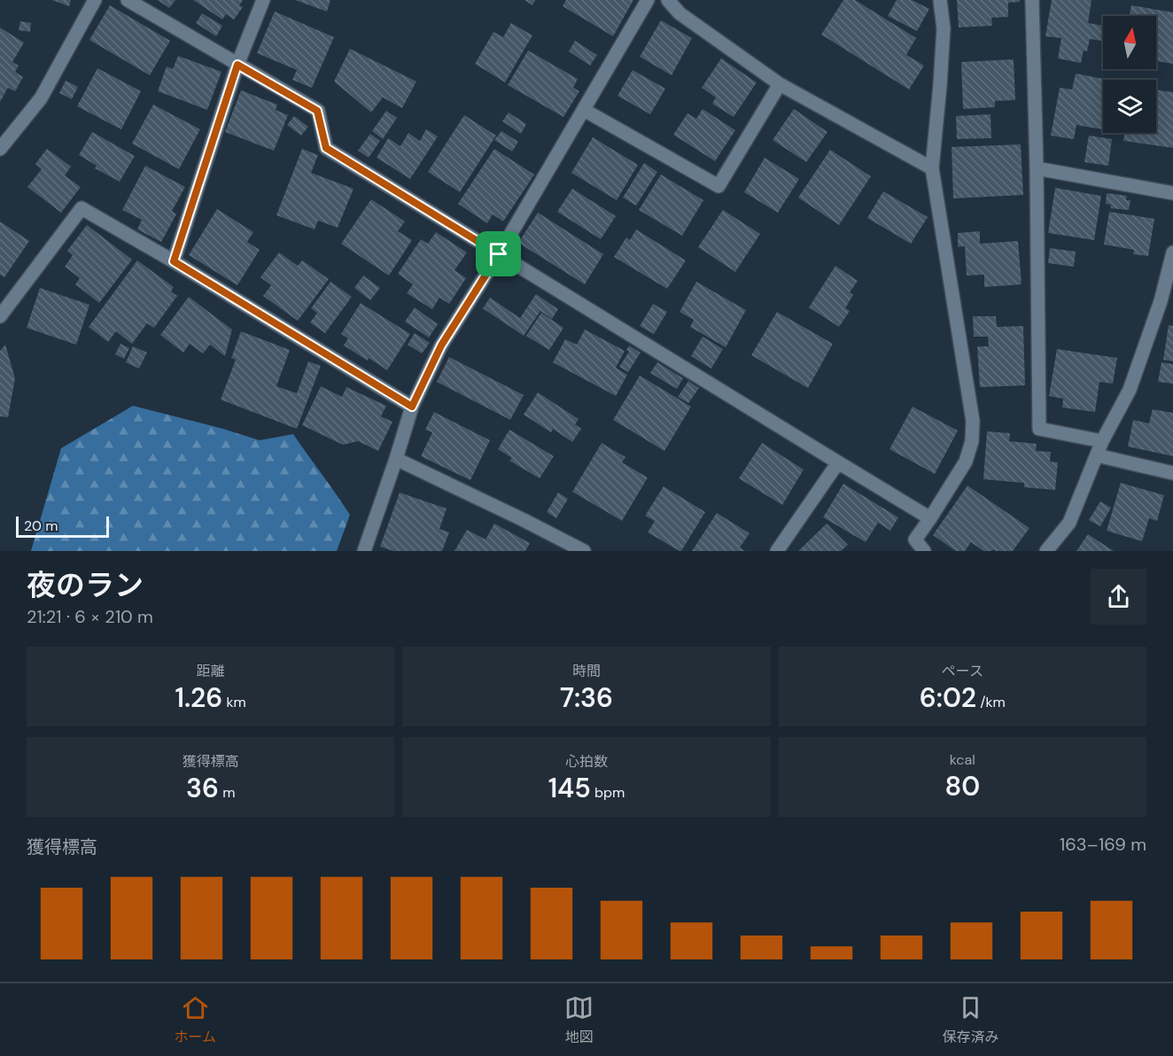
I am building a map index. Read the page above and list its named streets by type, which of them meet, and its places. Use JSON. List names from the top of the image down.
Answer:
{
  "scale_bar": "20 m",
  "north": "top",
  "page": {
    "scale": "20 m",
    "heading": ["夜のラン", "21:21 · 6 × 210 m"],
    "stats": [
      ["距離", "1.26 km"],
      ["時間", "7:36"],
      ["ペース", "6:02 /km"],
      ["獲得標高", "36 m"],
      ["心拍数", "145 bpm"],
      ["kcal", "80"]
    ],
    "chart": ["獲得標高", "163–169 m"],
    "tabs": ["ホーム", "地図", "保存済み"]
  }
}
